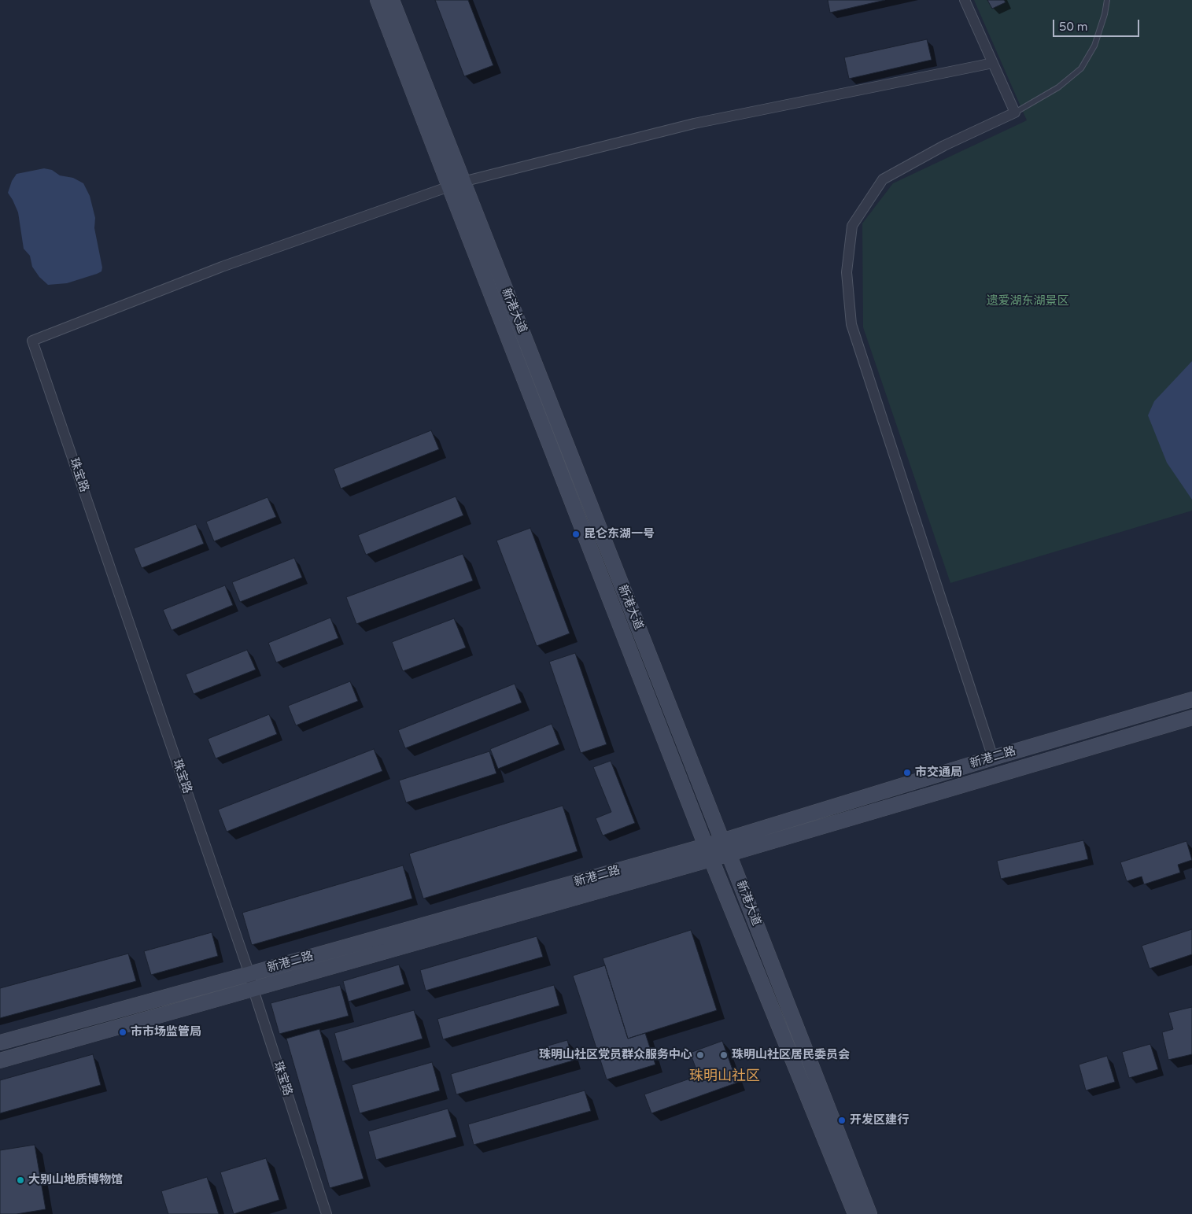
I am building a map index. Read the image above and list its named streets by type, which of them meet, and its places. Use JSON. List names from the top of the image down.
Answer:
{
  "streets": {
    "main road": ["新港大道", "新港二路"],
    "street": ["珠宝路"]
  },
  "crossings": [
    ["新港大道", "珠宝路"],
    ["新港大道", "新港二路"],
    ["珠宝路", "新港二路"]
  ],
  "districts": ["珠明山社区"],
  "parks": ["遗爱湖东湖景区"],
  "places": [
    "昆仑东湖一号",
    "市交通局",
    "市市场监管局",
    "珠明山社区党员群众服务中心",
    "珠明山社区居民委员会",
    "开发区建行",
    "大别山地质博物馆"
  ],
  "scale_bar": "50 m"
}
